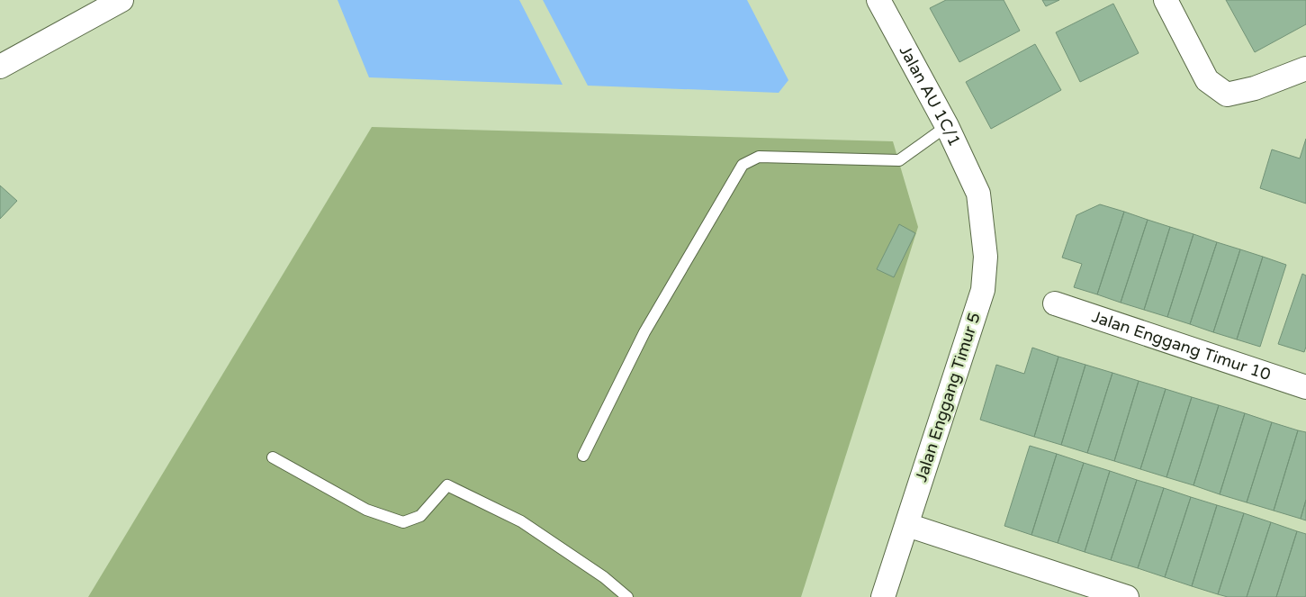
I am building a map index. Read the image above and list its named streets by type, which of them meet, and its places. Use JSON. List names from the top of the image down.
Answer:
{
  "streets": {
    "street": ["Jalan AU 1C/1", "Jalan Enggang Timur 10", "Jalan Enggang Timur 5"]
  },
  "crossings": [
    ["Jalan AU 1C/1", "Jalan Enggang Timur 5"]
  ]
}
